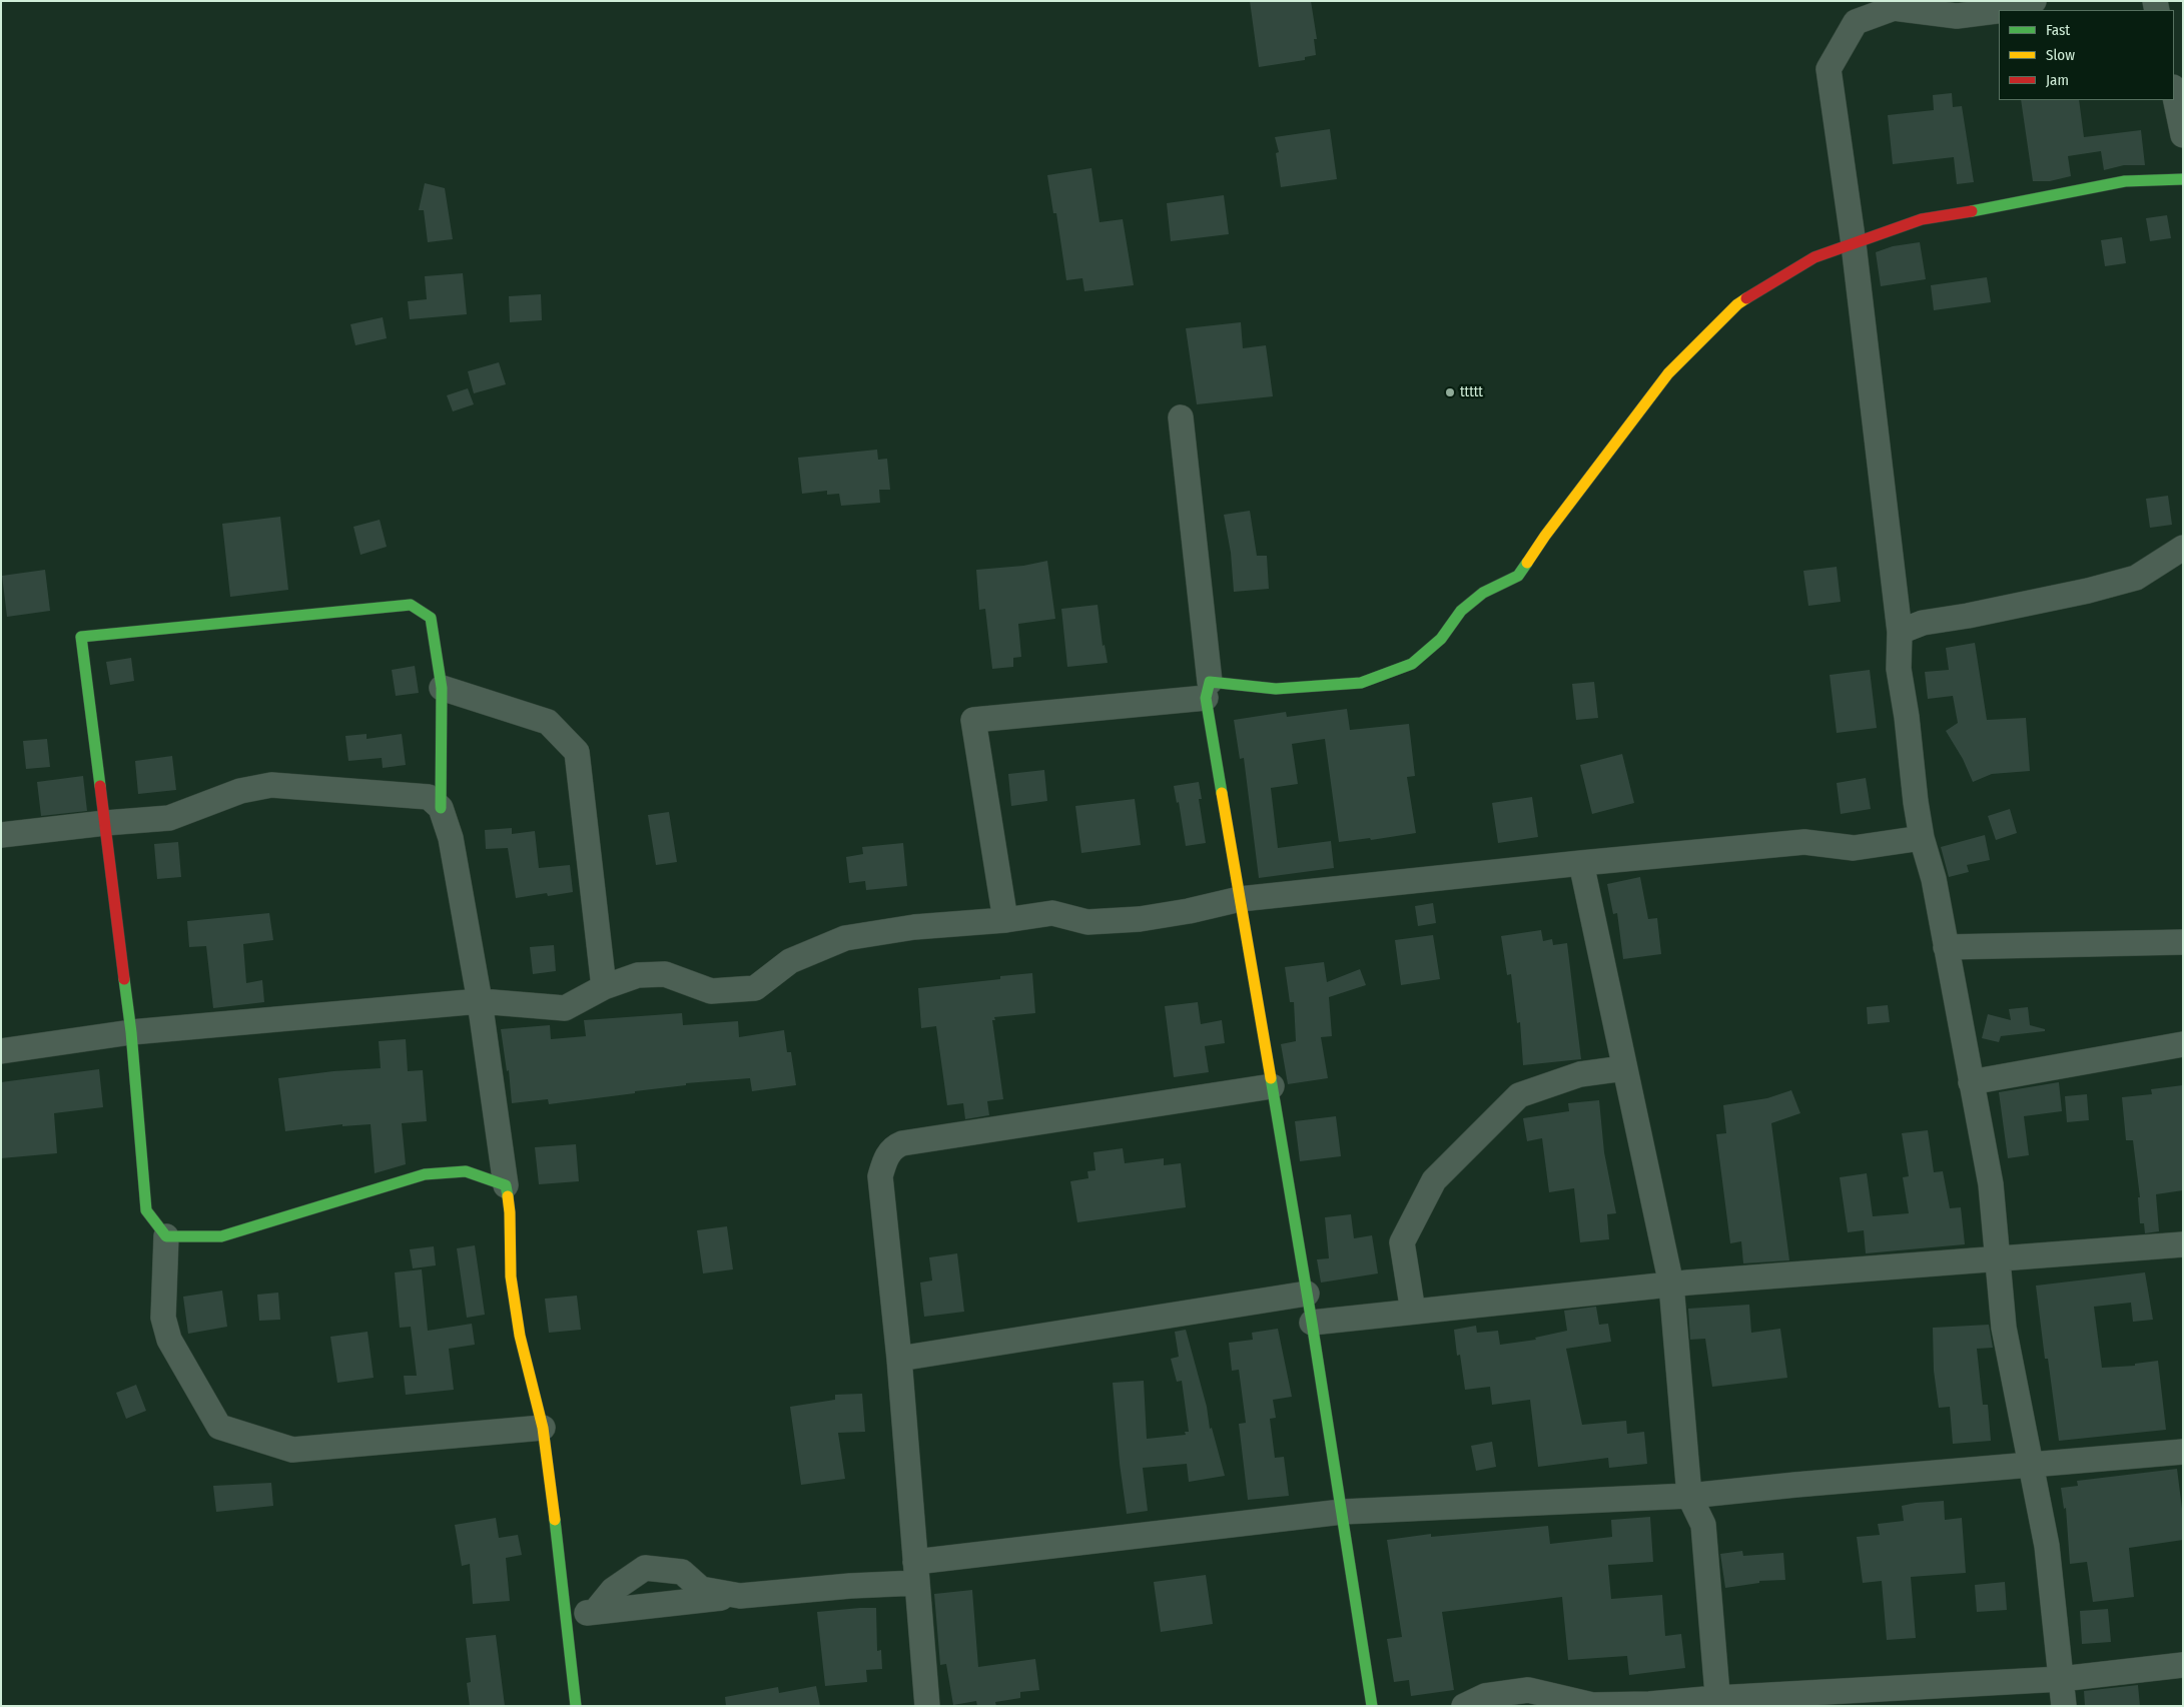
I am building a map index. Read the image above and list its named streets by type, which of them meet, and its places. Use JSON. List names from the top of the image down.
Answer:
{
  "places": ["ttttt"],
  "legend": ["Fast", "Slow", "Jam"]
}
